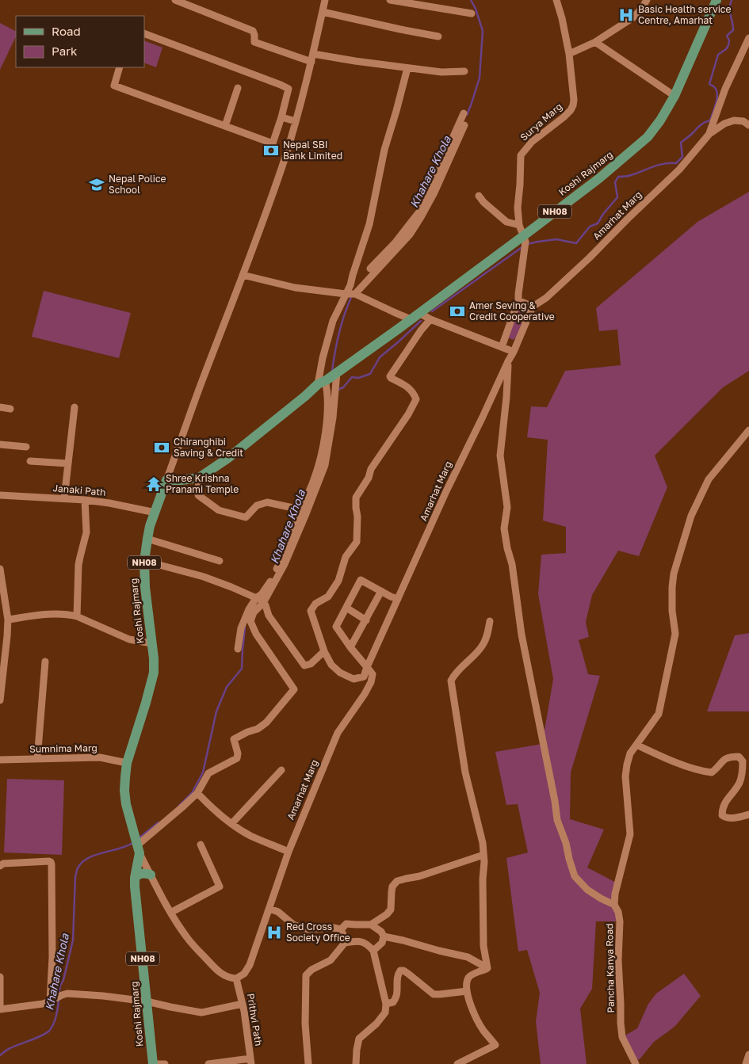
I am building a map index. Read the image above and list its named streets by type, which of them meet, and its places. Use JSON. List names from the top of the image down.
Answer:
{
  "streets": {
    "main road": ["Koshi Rajmarg", "NH08"],
    "street": [
      "Surya Marg",
      "Amarhat Marg",
      "Janaki Path",
      "Sumnima Marg",
      "Pancha Kanya Road",
      "Prithvi Path"
    ]
  },
  "crossings": [
    ["Surya Marg", "Koshi Rajmarg"],
    ["Koshi Rajmarg", "Janaki Path"],
    ["Koshi Rajmarg", "Sumnima Marg"],
    ["Amarhat Marg", "Prithvi Path"]
  ],
  "water": ["Khahare Khola"],
  "places": {
    "hospital": ["Basic Health service Centre, Amarhat", "Red Cross Society Office"],
    "bank": ["Nepal SBI Bank Limited", "Amer Seving & Credit Cooperative", "Chiranghibi Saving & Credit"],
    "school or university": ["Nepal Police School"],
    "temple": ["Shree Krishna Pranami Temple"]
  },
  "legend": ["Road", "Park"]
}
